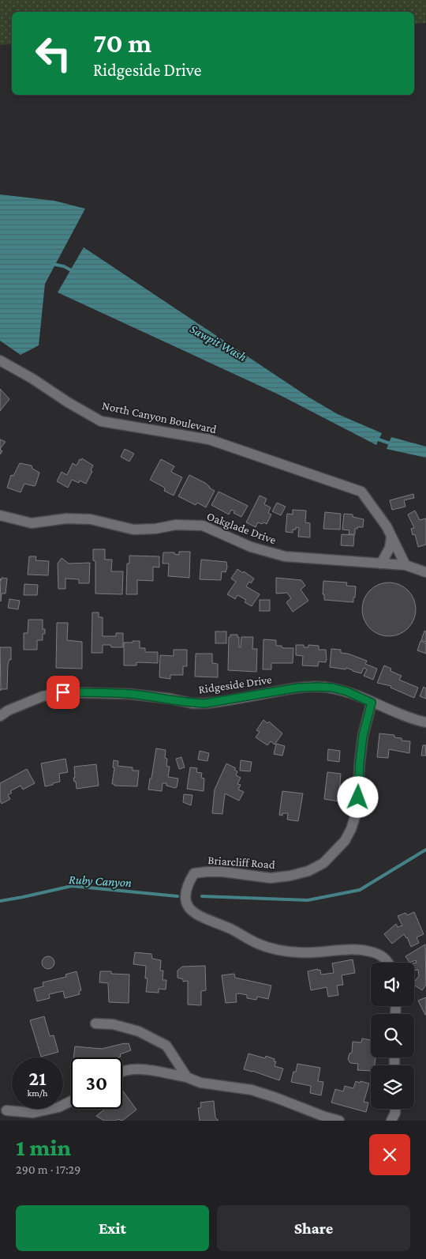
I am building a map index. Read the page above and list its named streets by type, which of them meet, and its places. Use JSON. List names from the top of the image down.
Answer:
{
  "streets": {
    "street": [
      "North Canyon Boulevard",
      "Oakglade Drive",
      "Ridgeside Drive",
      "Briarcliff Road"
    ]
  },
  "crossings": [
    ["North Canyon Boulevard", "Oakglade Drive"],
    ["Ridgeside Drive", "Briarcliff Road"]
  ],
  "water": ["Sawpit Wash", "Ruby Canyon"],
  "page": {
    "turn": ["70 m", "Ridgeside Drive"],
    "speed": "21 km/h",
    "limit": "30",
    "heading": ["1 min", "290 m · 17:29"],
    "buttons": ["Exit", "Share"]
  }
}
